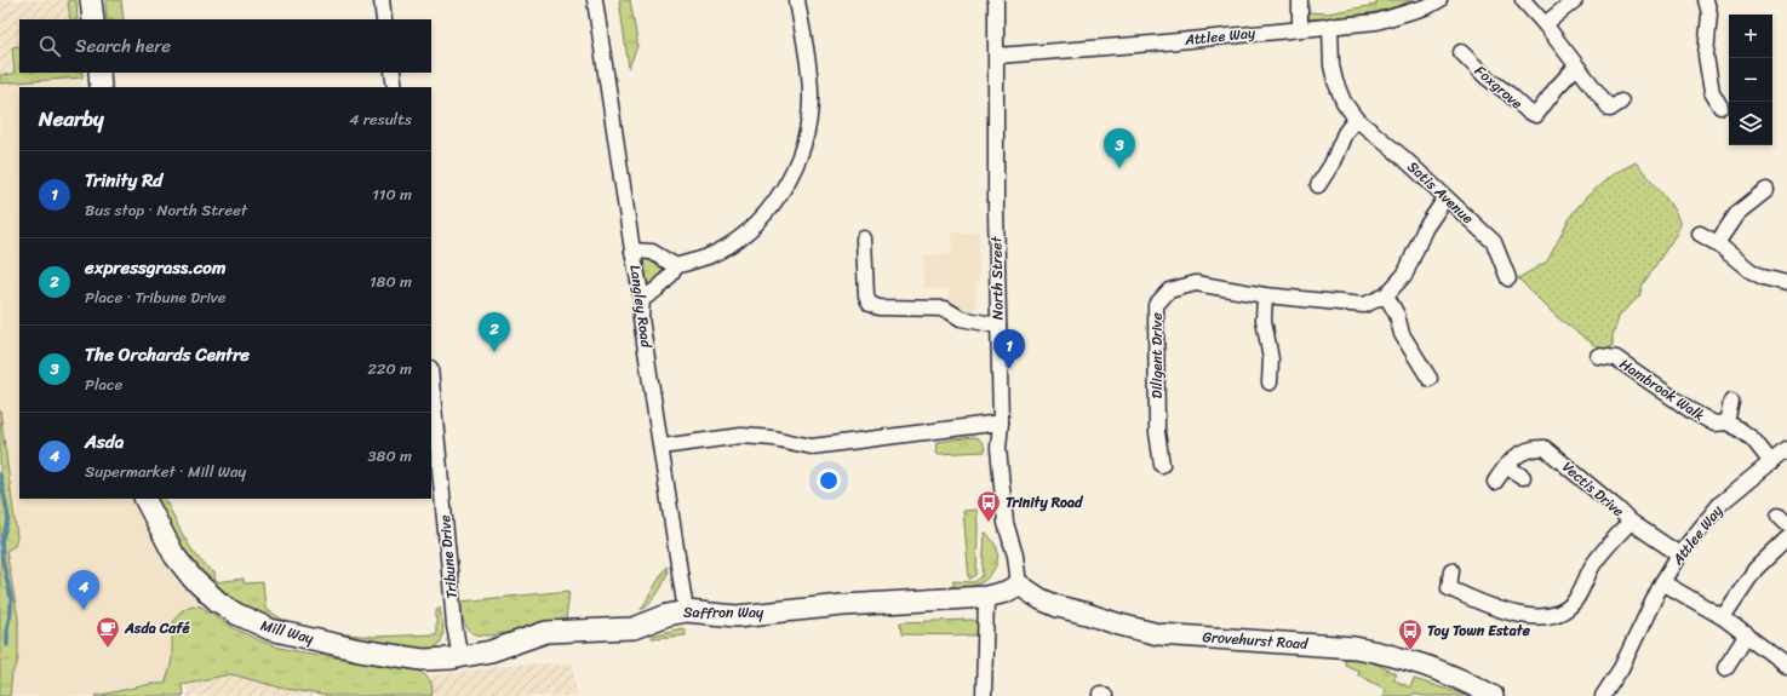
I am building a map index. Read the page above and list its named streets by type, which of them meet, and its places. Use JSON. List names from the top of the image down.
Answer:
{
  "streets": {
    "street": [
      "Attlee Way",
      "Foxgrove",
      "Satis Avenue",
      "North Street",
      "Langley Road",
      "Diligent Drive",
      "Hambrook Walk",
      "Vectis Drive",
      "Tribune Drive",
      "Saffron Way",
      "Mill Way",
      "Grovehurst Road"
    ]
  },
  "crossings": [
    ["Attlee Way", "Satis Avenue"],
    ["Attlee Way", "North Street"],
    ["Attlee Way", "Hambrook Walk"],
    ["Attlee Way", "Vectis Drive"],
    ["Satis Avenue", "Diligent Drive"],
    ["North Street", "Saffron Way"],
    ["North Street", "Grovehurst Road"],
    ["Langley Road", "Saffron Way"],
    ["Tribune Drive", "Saffron Way"],
    ["Tribune Drive", "Mill Way"],
    ["Saffron Way", "Mill Way"],
    ["Saffron Way", "Grovehurst Road"]
  ],
  "places": {
    "bus stop": ["Trinity Road", "Toy Town Estate"],
    "cafe": ["Asda Café"]
  },
  "page": {
    "map_buttons": ["+", "−"],
    "search": "Search here",
    "heading": ["Nearby", "4 results"],
    "pins": [
      "3",
      "2",
      "1",
      "4"
    ],
    "list": [
      {
        "mark": "1",
        "name": "Trinity Rd",
        "note": "Bus stop · North Street",
        "value": "110 m"
      },
      {
        "mark": "2",
        "name": "expressgrass.com",
        "note": "Place · Tribune Drive",
        "value": "180 m"
      },
      {
        "mark": "3",
        "name": "The Orchards Centre",
        "note": "Place",
        "value": "220 m"
      },
      {
        "mark": "4",
        "name": "Asda",
        "note": "Supermarket · Mill Way",
        "value": "380 m"
      }
    ]
  }
}
